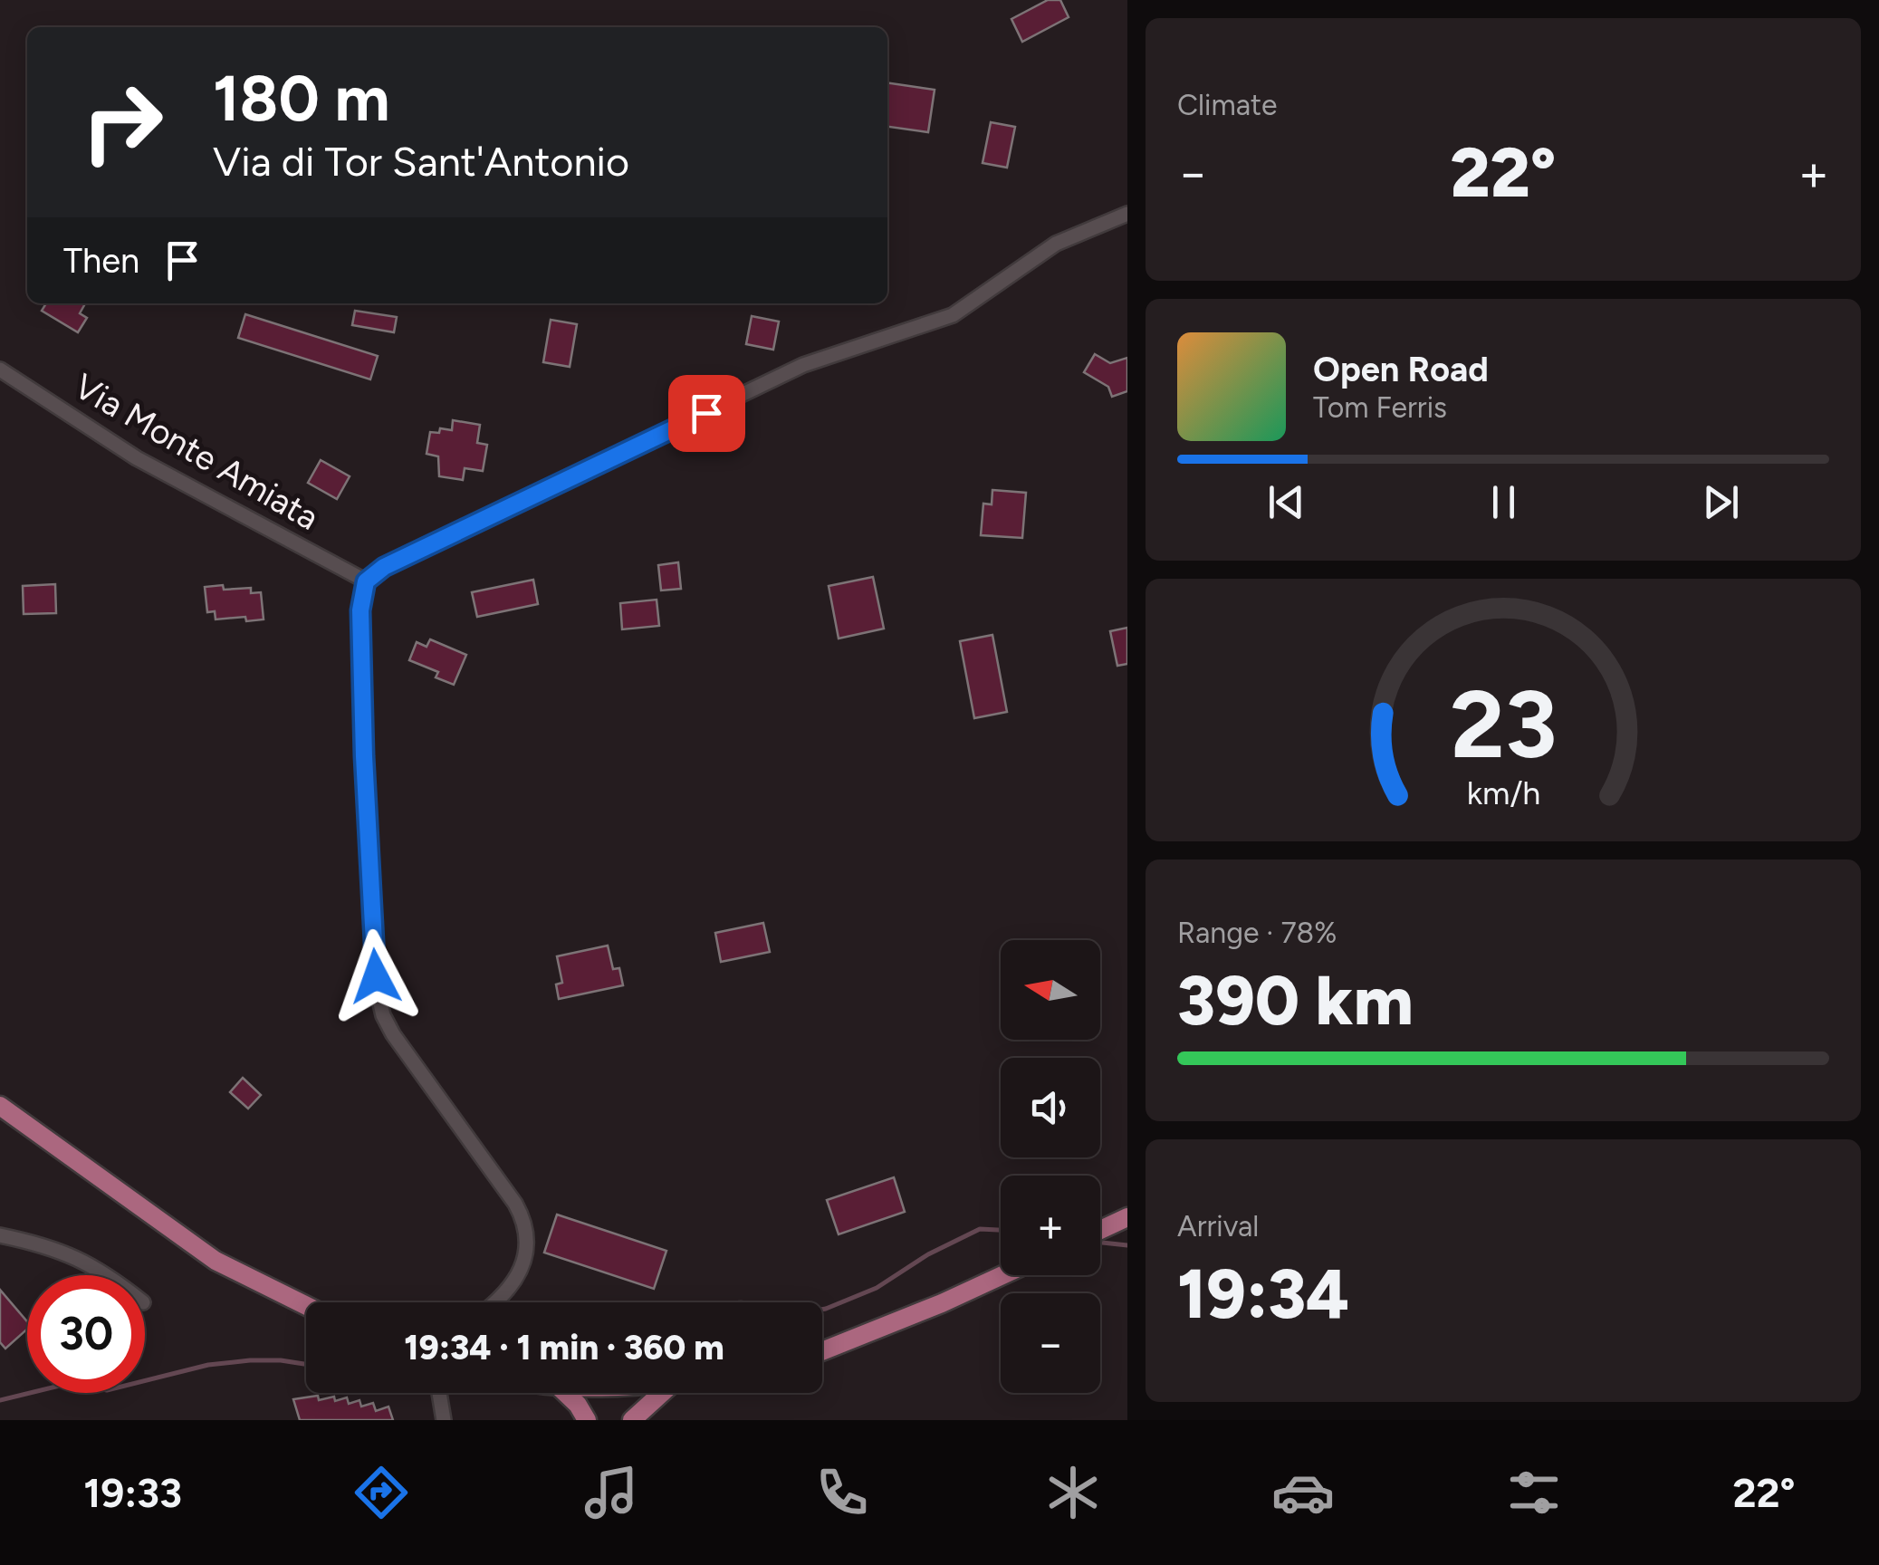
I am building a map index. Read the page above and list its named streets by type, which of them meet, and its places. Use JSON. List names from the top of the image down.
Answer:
{
  "streets": {
    "street": ["Via Monte Amiata"]
  },
  "north": "left",
  "page": {
    "tile": [
      "Climate",
      ["Range · 78%", "390 km"],
      ["Arrival", "19:34"]
    ],
    "turn": ["180 m", "Via di Tor Sant'Antonio"],
    "heat": ["−", "22°", "+"],
    "then": "Then",
    "song": ["Open Road", "Tom Ferris"],
    "map_buttons": ["+", "−"],
    "limit": "30",
    "trip": "19:34 · 1 min · 360 m",
    "tabs": ["19:33", "22°"],
    "gauge": ["23", "km/h"]
  }
}
